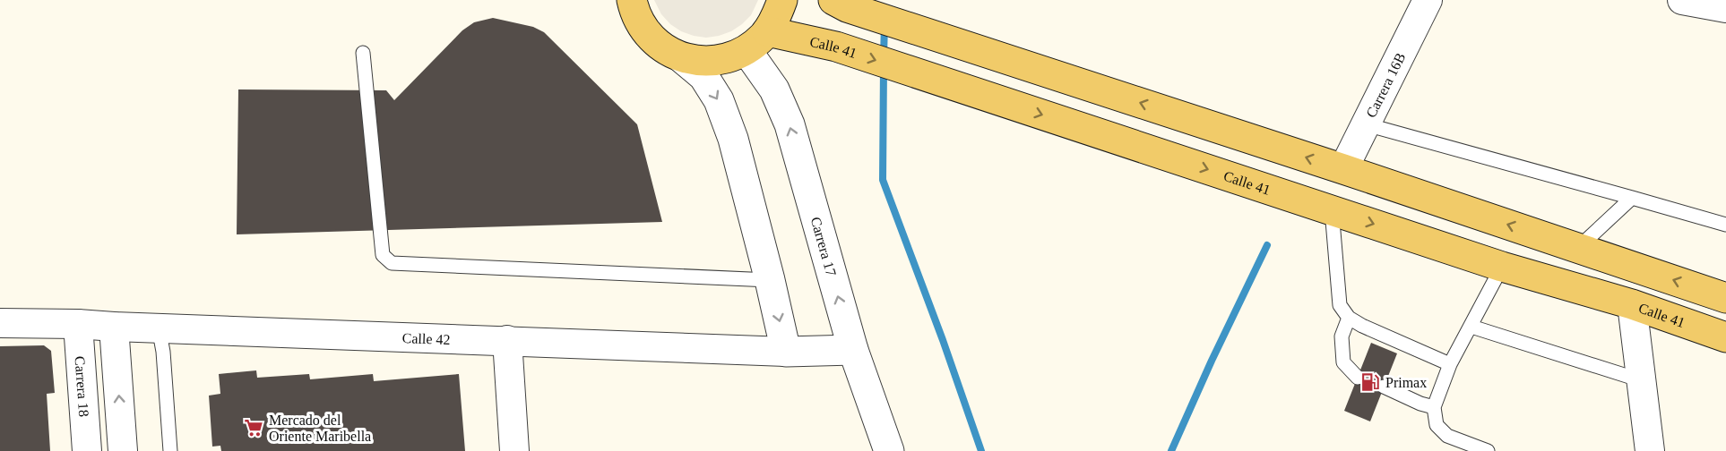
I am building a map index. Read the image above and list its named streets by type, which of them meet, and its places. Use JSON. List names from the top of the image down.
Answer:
{
  "streets": {
    "main road": ["Calle 41"],
    "street": [
      "Carrera 16B",
      "Carrera 17",
      "Calle 42",
      "Carrera 18"
    ]
  },
  "crossings": [
    ["Calle 41", "Carrera 17"],
    ["Carrera 17", "Calle 42"],
    ["Calle 42", "Carrera 18"]
  ],
  "places": {
    "fuel station": ["Primax"],
    "supermarket": ["Mercado del Oriente Maribella"]
  }
}
